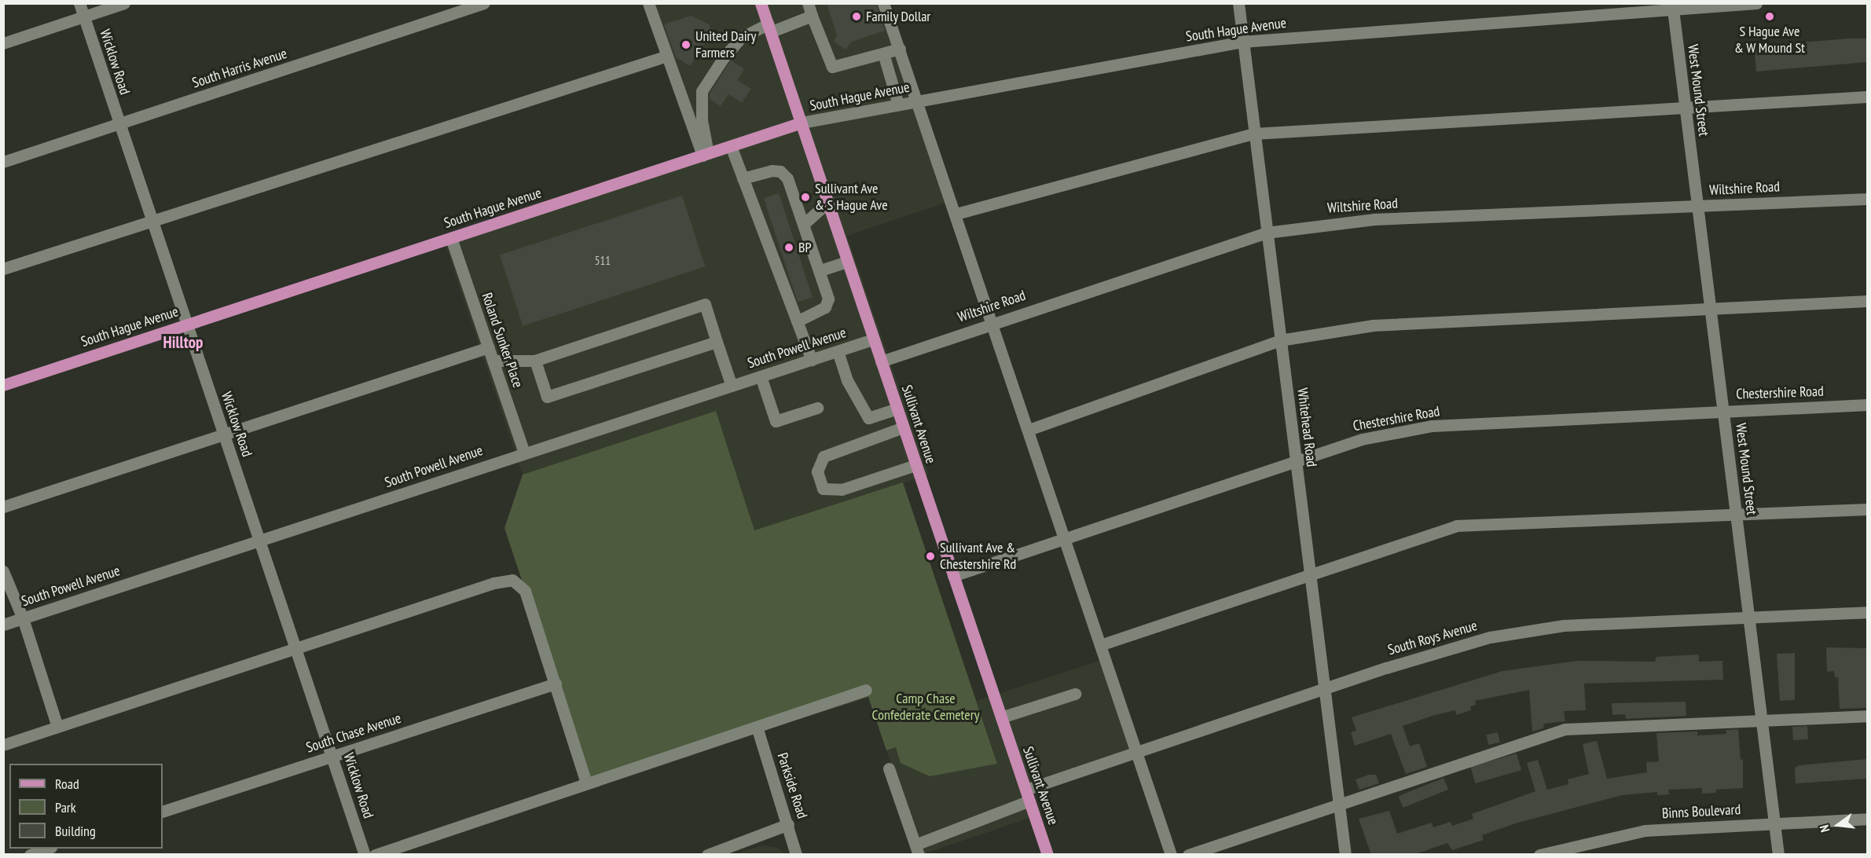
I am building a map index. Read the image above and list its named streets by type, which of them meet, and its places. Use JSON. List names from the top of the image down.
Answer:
{
  "streets": {
    "main road": ["South Hague Avenue", "Sullivant Avenue"],
    "street": [
      "Wicklow Road",
      "South Harris Avenue",
      "West Mound Street",
      "Wiltshire Road",
      "Roland Sunker Place",
      "South Powell Avenue",
      "Chestershire Road",
      "Whitehead Road",
      "South Roys Avenue",
      "South Chase Avenue",
      "Parkside Road",
      "Binns Boulevard"
    ]
  },
  "crossings": [
    ["South Hague Avenue", "Wicklow Road"],
    ["South Hague Avenue", "West Mound Street"],
    ["South Hague Avenue", "Roland Sunker Place"],
    ["South Hague Avenue", "Sullivant Avenue"],
    ["South Hague Avenue", "Whitehead Road"],
    ["Wicklow Road", "South Harris Avenue"],
    ["Wicklow Road", "South Powell Avenue"],
    ["Wicklow Road", "South Chase Avenue"],
    ["West Mound Street", "Wiltshire Road"],
    ["West Mound Street", "Chestershire Road"],
    ["West Mound Street", "South Roys Avenue"],
    ["West Mound Street", "Binns Boulevard"],
    ["Wiltshire Road", "Sullivant Avenue"],
    ["Wiltshire Road", "Whitehead Road"],
    ["Roland Sunker Place", "South Powell Avenue"],
    ["South Powell Avenue", "Sullivant Avenue"],
    ["Chestershire Road", "Sullivant Avenue"],
    ["Chestershire Road", "Whitehead Road"],
    ["Sullivant Avenue", "South Roys Avenue"],
    ["Whitehead Road", "South Roys Avenue"]
  ],
  "districts": ["Hilltop"],
  "parks": ["Camp Chase Confederate Cemetery"],
  "places": [
    "Family Dollar",
    "S Hague Ave & W Mound St",
    "United Dairy Farmers",
    "Sullivant Ave & S Hague Ave",
    "BP",
    "Sullivant Ave & Chestershire Rd"
  ],
  "house_numbers": ["511"],
  "legend": ["Road", "Park", "Building"],
  "north": "left"
}
